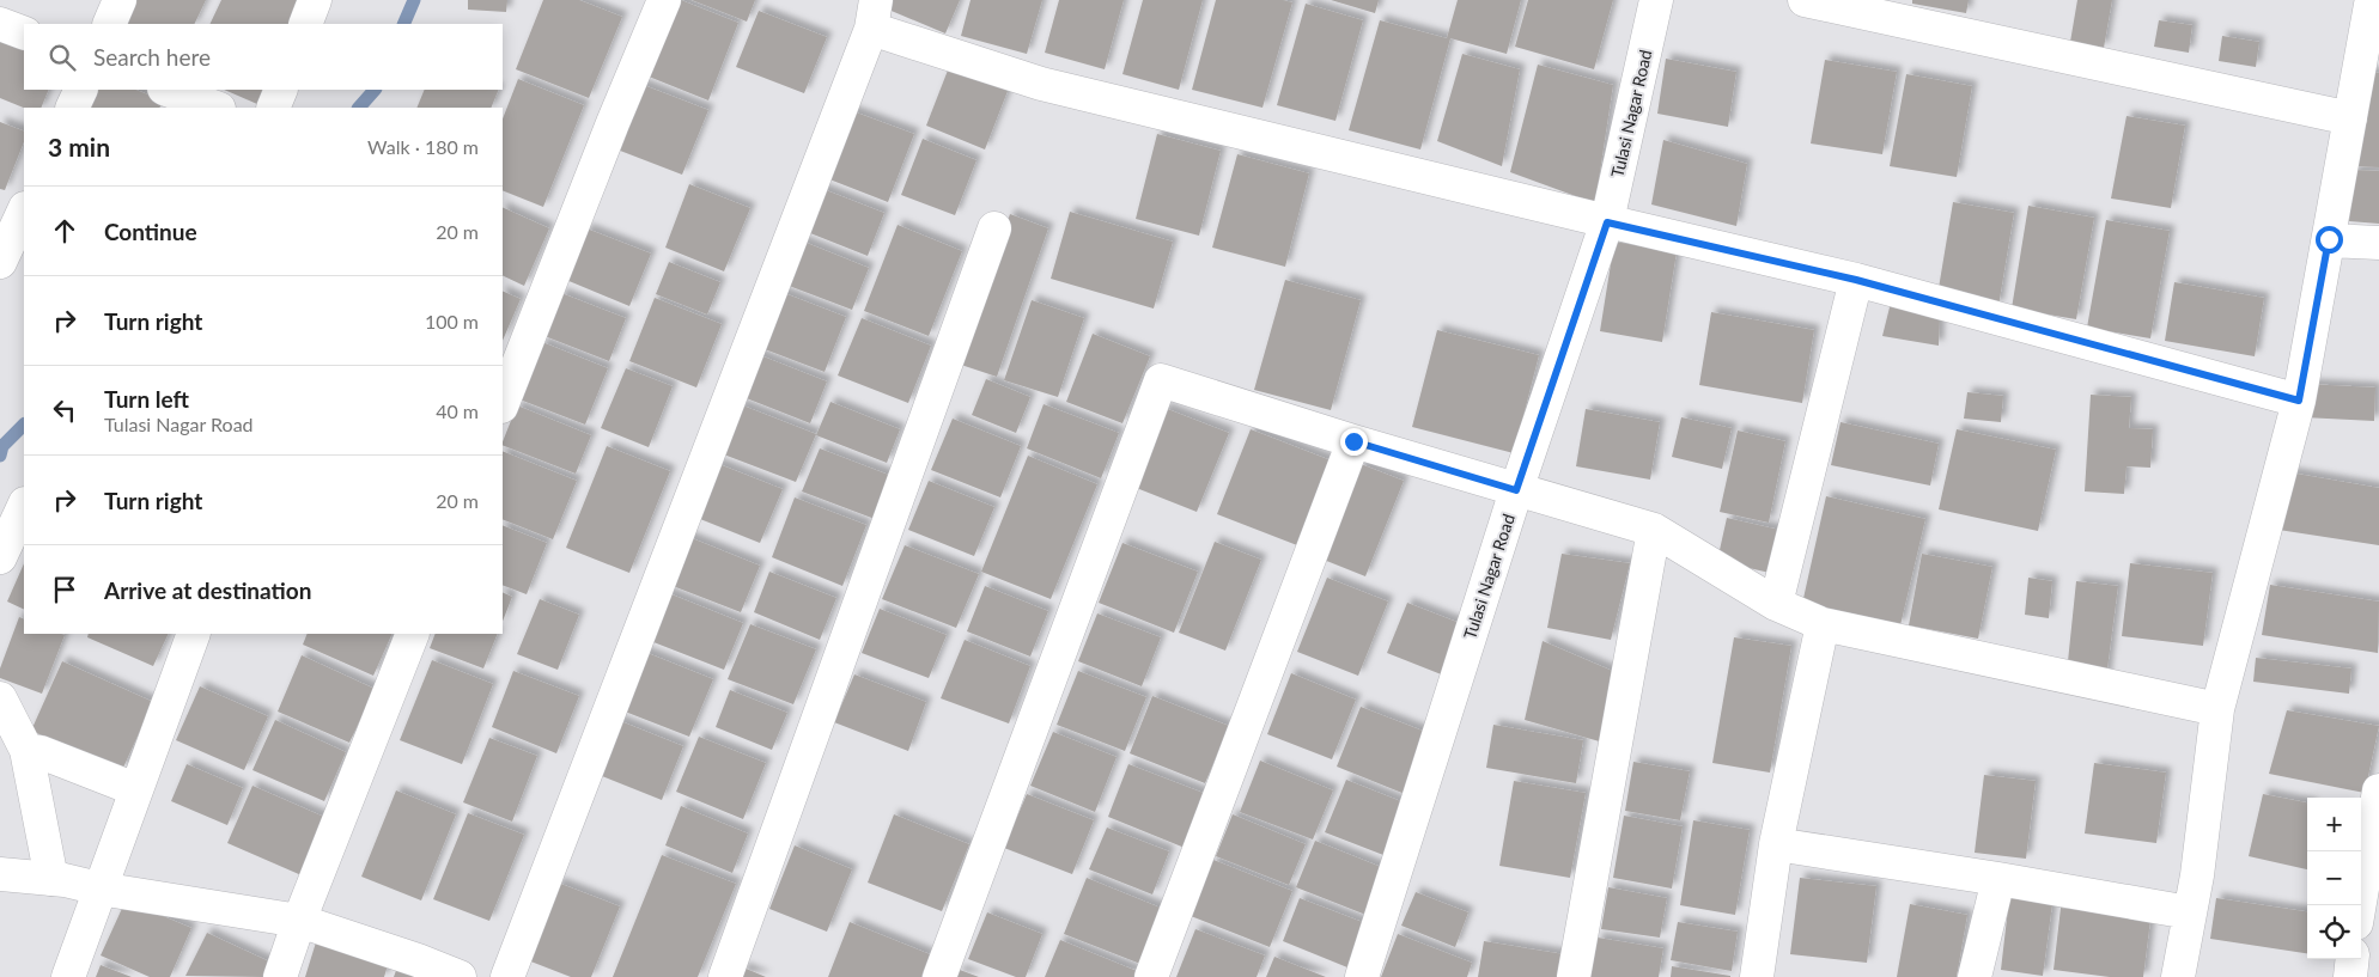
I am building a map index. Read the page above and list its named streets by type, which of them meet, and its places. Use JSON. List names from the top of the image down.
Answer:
{
  "streets": {
    "street": ["Tulasi Nagar Road"]
  },
  "page": {
    "search": "Search here",
    "heading": ["3 min", "Walk · 180 m"],
    "list": [
      ["Continue", "20 m"],
      ["Turn right", "100 m"],
      ["Turn left", "Tulasi Nagar Road", "40 m"],
      ["Turn right", "20 m"],
      "Arrive at destination"
    ],
    "map_buttons": ["+", "−"]
  }
}
